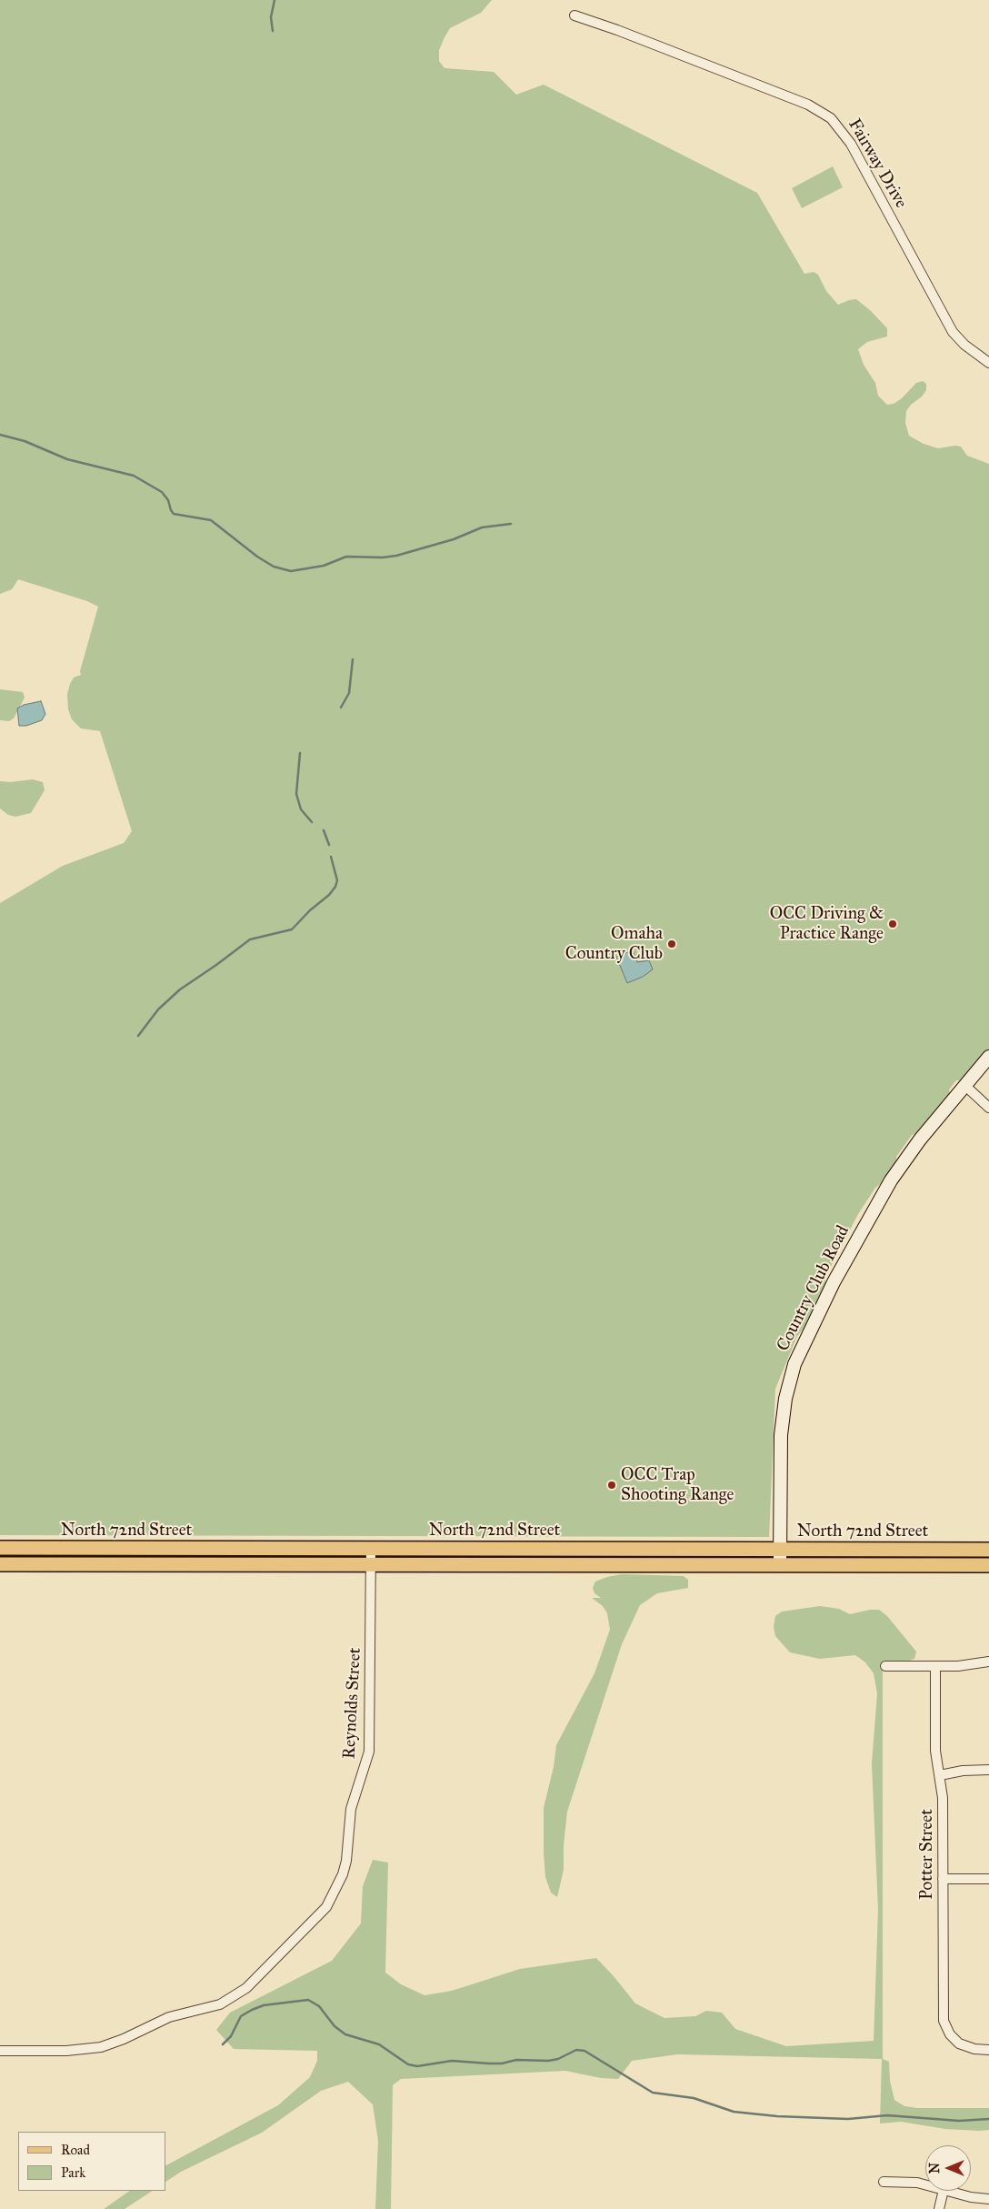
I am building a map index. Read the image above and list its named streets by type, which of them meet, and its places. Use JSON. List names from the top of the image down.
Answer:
{
  "streets": {
    "main road": ["North 72nd Street"],
    "street": [
      "Fairway Drive",
      "Country Club Road",
      "Reynolds Street",
      "Potter Street"
    ]
  },
  "crossings": [
    ["Country Club Road", "North 72nd Street"],
    ["North 72nd Street", "Reynolds Street"]
  ],
  "places": ["OCC Driving & Practice Range", "Omaha Country Club", "OCC Trap Shooting Range"],
  "legend": ["Road", "Park"],
  "north": "left"
}
